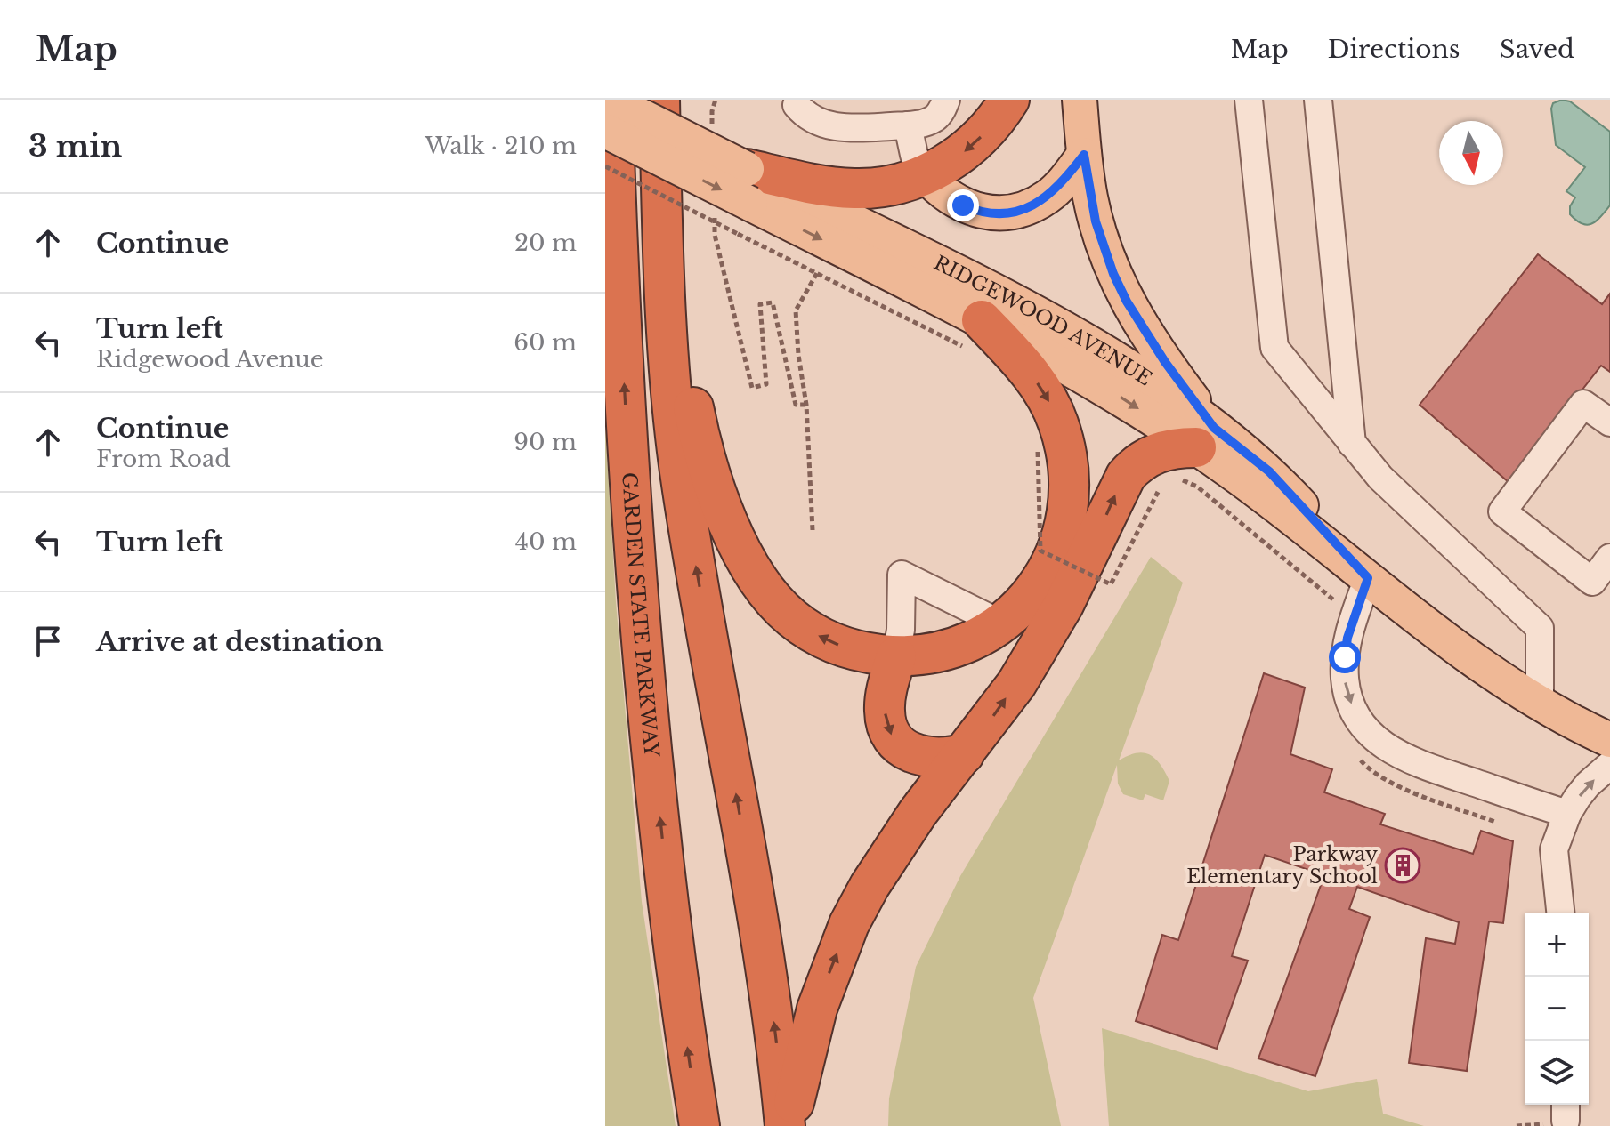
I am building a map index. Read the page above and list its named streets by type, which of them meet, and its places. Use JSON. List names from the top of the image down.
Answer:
{
  "streets": {
    "highway": ["GARDEN STATE PARKWAY"],
    "main road": ["RIDGEWOOD AVENUE"]
  },
  "places": {
    "building": ["Parkway Elementary School"]
  },
  "north": "bottom",
  "page": {
    "header": "Map",
    "nav": ["Map", "Directions", "Saved"],
    "heading": ["3 min", "Walk · 210 m"],
    "list": [
      ["Continue", "20 m"],
      ["Turn left", "Ridgewood Avenue", "60 m"],
      ["Continue", "From Road", "90 m"],
      ["Turn left", "40 m"],
      "Arrive at destination"
    ],
    "map_buttons": ["+", "−"]
  }
}
